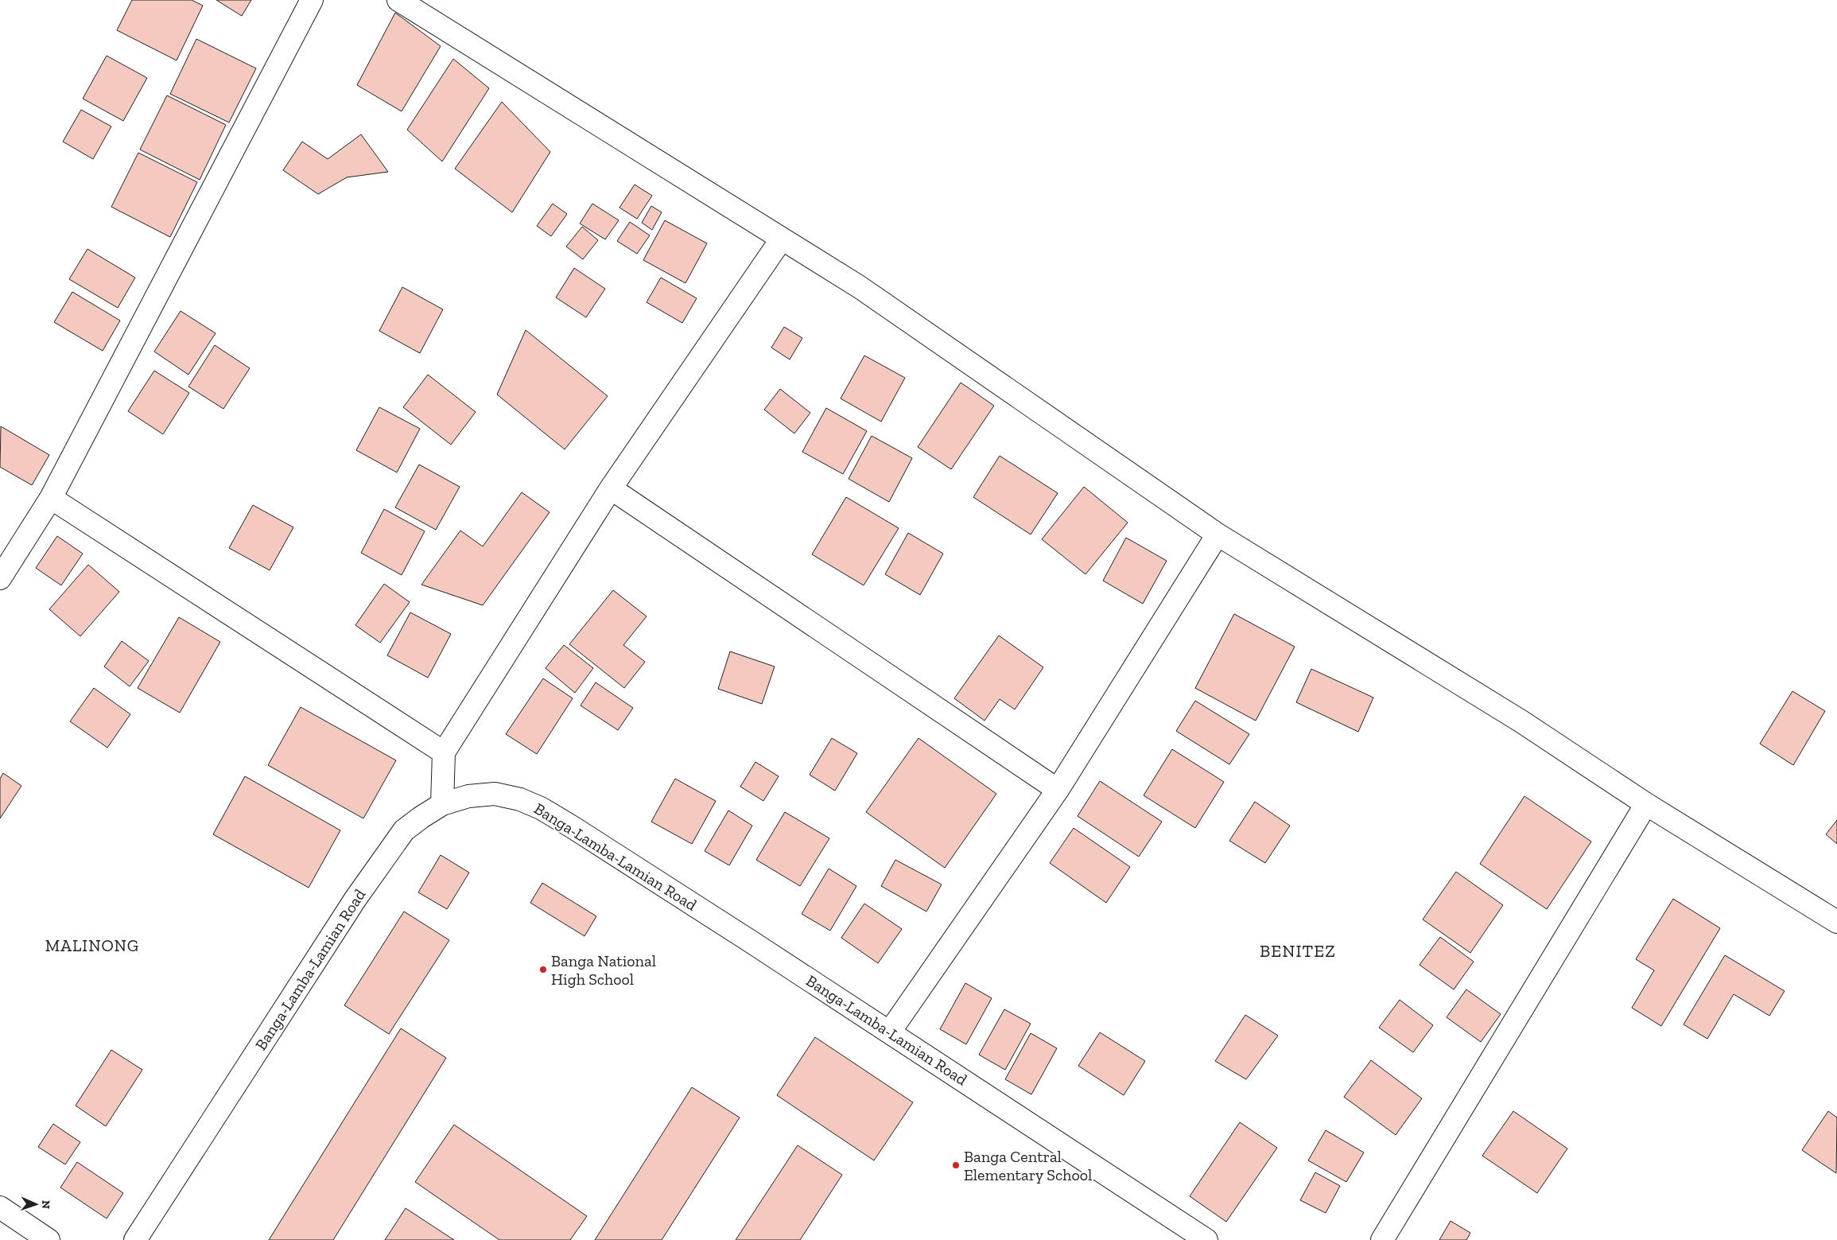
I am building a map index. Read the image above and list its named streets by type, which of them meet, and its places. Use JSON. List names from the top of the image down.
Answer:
{
  "streets": {
    "street": ["Banga-Lamba-Lamian Road"]
  },
  "districts": ["MALINONG", "BENITEZ"],
  "places": ["Banga National High School", "Banga Central Elementary School"],
  "north": "right"
}
